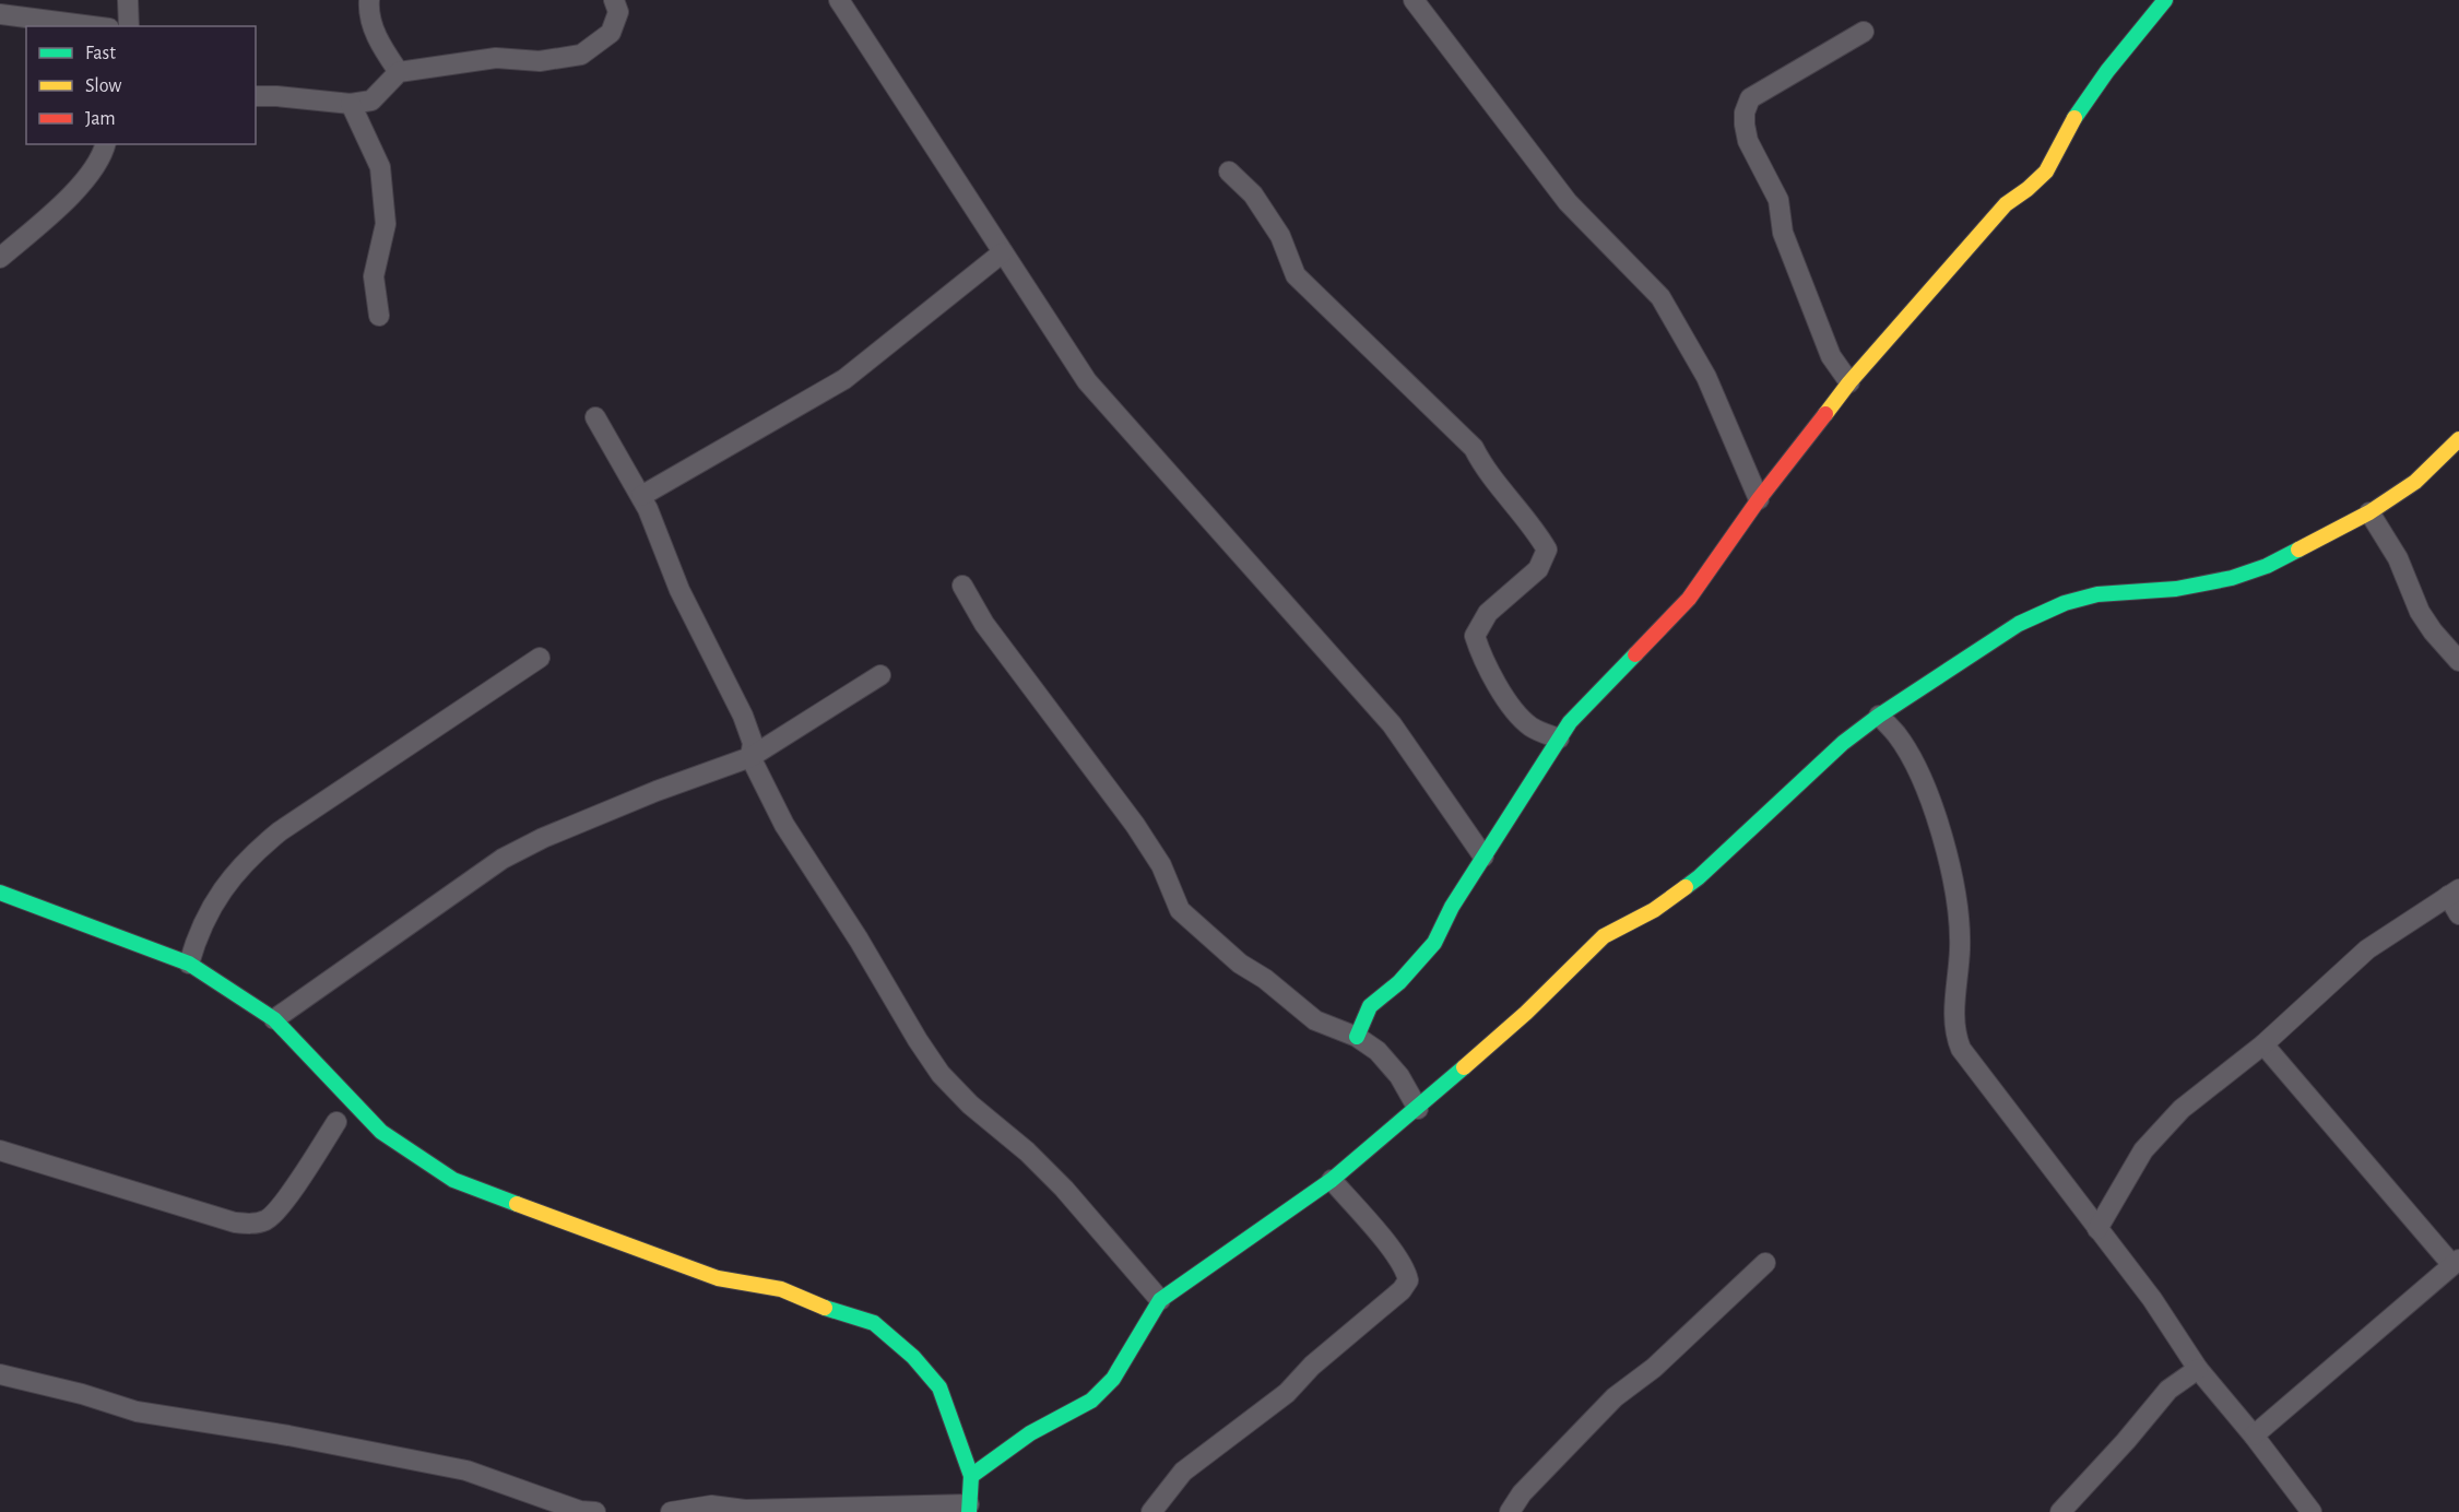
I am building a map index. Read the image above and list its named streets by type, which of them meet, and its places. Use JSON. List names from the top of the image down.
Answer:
{
  "legend": ["Fast", "Slow", "Jam"]
}
